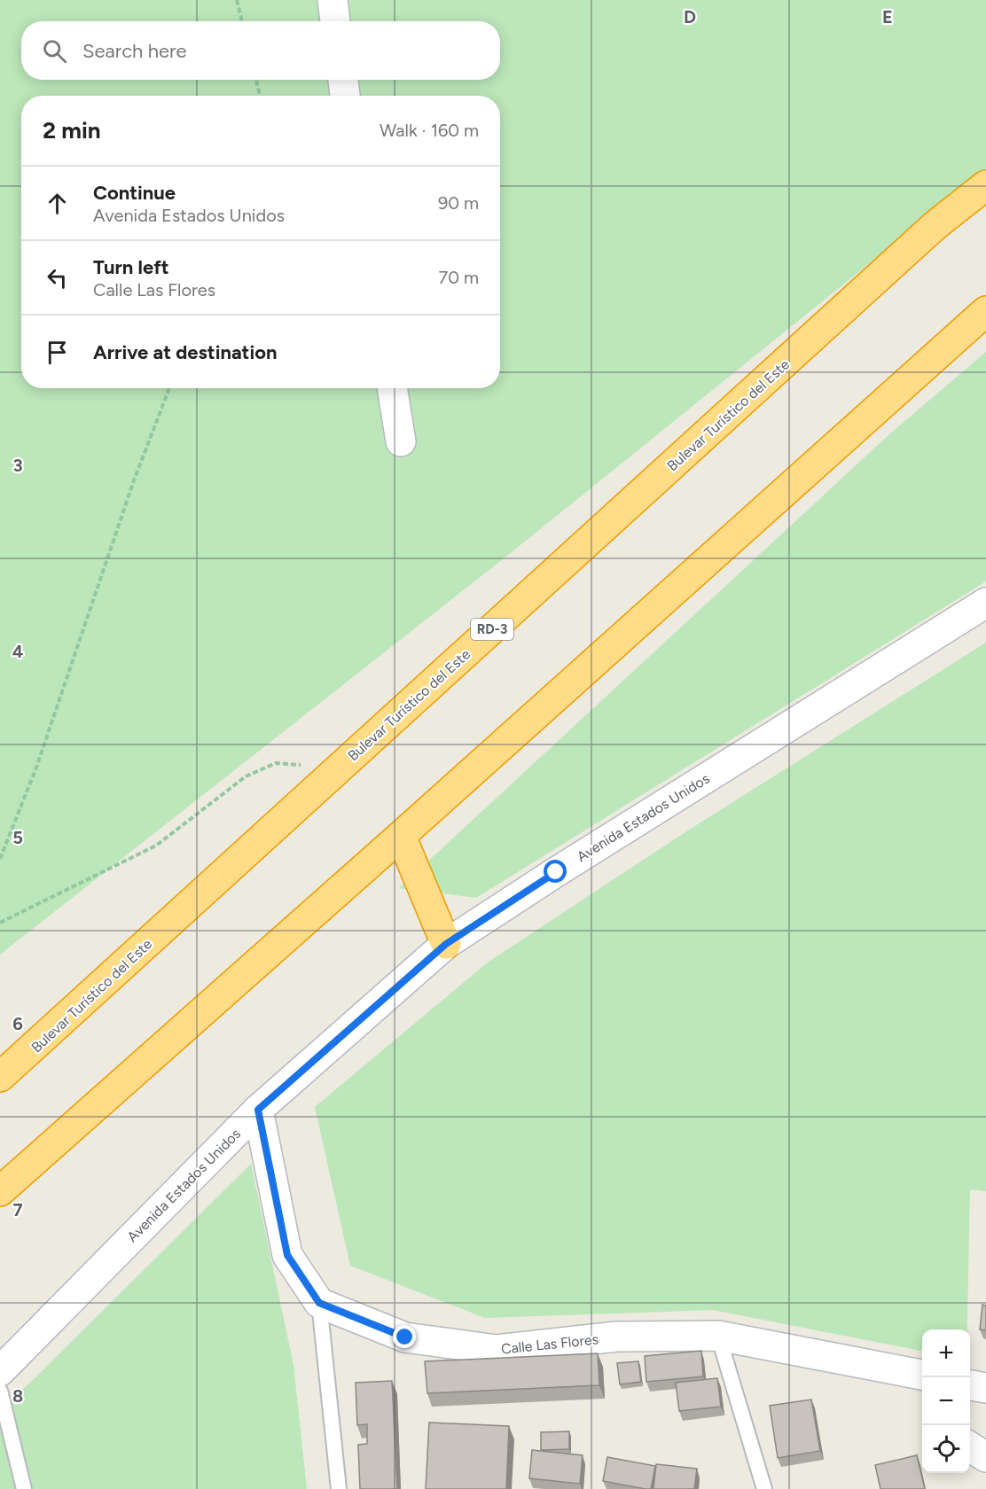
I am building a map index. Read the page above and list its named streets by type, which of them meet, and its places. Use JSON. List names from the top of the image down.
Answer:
{
  "streets": {
    "highway": ["Bulevar Turístico del Este", "RD-3"],
    "street": ["Avenida Estados Unidos", "Calle Las Flores"]
  },
  "page": {
    "search": "Search here",
    "heading": ["2 min", "Walk · 160 m"],
    "list": [
      ["Continue", "Avenida Estados Unidos", "90 m"],
      ["Turn left", "Calle Las Flores", "70 m"],
      "Arrive at destination"
    ],
    "map_buttons": ["+", "−"]
  },
  "grid": {
    "columns": ["D", "E"],
    "rows": [
      "3",
      "4",
      "5",
      "6",
      "7",
      "8"
    ]
  }
}
